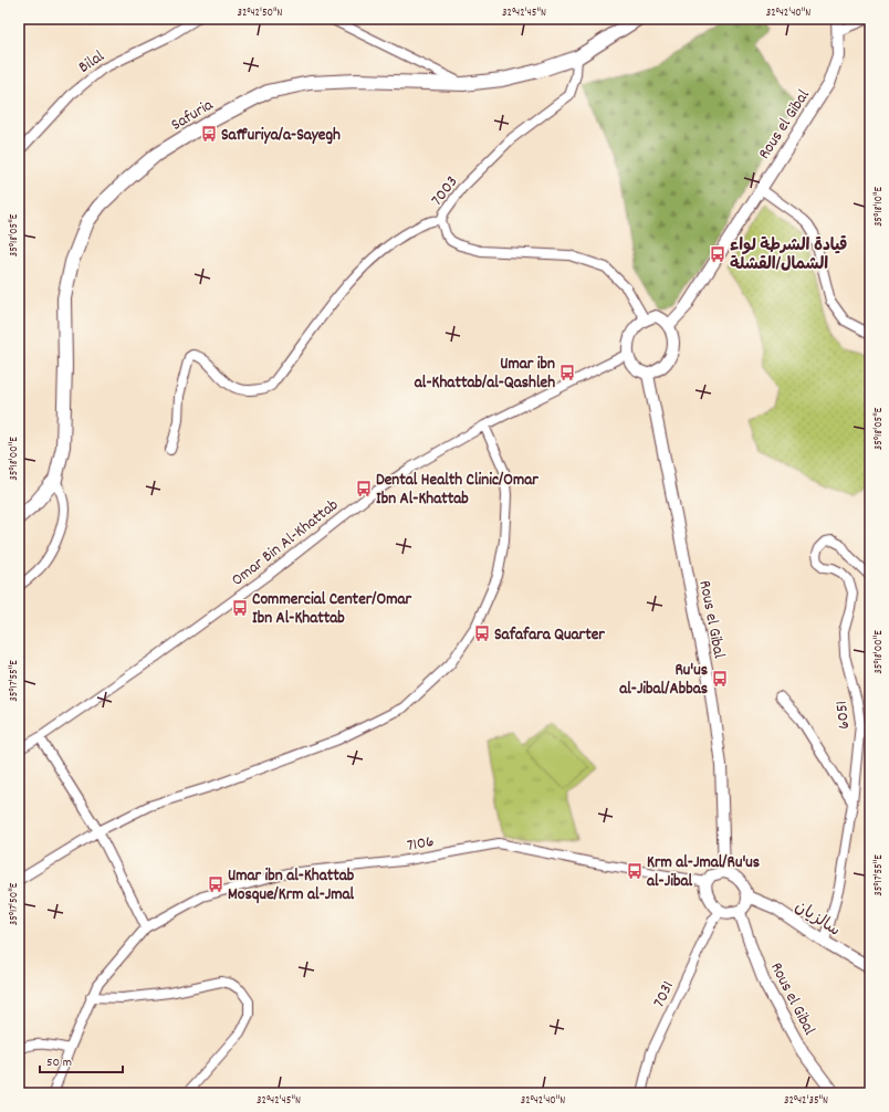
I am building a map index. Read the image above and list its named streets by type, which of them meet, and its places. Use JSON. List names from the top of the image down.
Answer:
{
  "streets": {
    "main road": ["Safuria"],
    "street": [
      "Bilal",
      "Rous el Gibal",
      "7003",
      "Omar Bin Al-Khattab",
      "6051",
      "7106",
      "سالزيان",
      "7031"
    ]
  },
  "crossings": [
    ["Safuria", "7003"],
    ["Rous el Gibal", "7003"],
    ["Rous el Gibal", "Omar Bin Al-Khattab"],
    ["Rous el Gibal", "7106"],
    ["Rous el Gibal", "سالزيان"],
    ["Rous el Gibal", "7031"],
    ["7003", "Omar Bin Al-Khattab"],
    ["6051", "سالزيان"],
    ["7106", "سالزيان"],
    ["7106", "7031"],
    ["سالزيان", "7031"]
  ],
  "places": {
    "bus stop": [
      "Saffuriya/a-Sayegh",
      "قيادة الشرطة لواء الشمال/القشلة",
      "Umar ibn al-Khattab/al-Qashleh",
      "Dental Health Clinic/Omar Ibn Al-Khattab",
      "Commercial Center/Omar Ibn Al-Khattab",
      "Safafara Quarter",
      "Ru'us al-Jibal/Abbas",
      "Krm al-Jmal/Ru'us al-Jibal",
      "Umar ibn al-Khattab Mosque/Krm al-Jmal"
    ]
  },
  "scale_bar": "50 m",
  "coordinates": [
    "32°42'50\"N",
    "32°42'45\"N",
    "32°42'40\"N",
    "35°18'10\"E",
    "35°18'05\"E",
    "35°18'00\"E",
    "35°17'55\"E",
    "35°17'50\"E",
    "32°42'35\"N"
  ]
}
